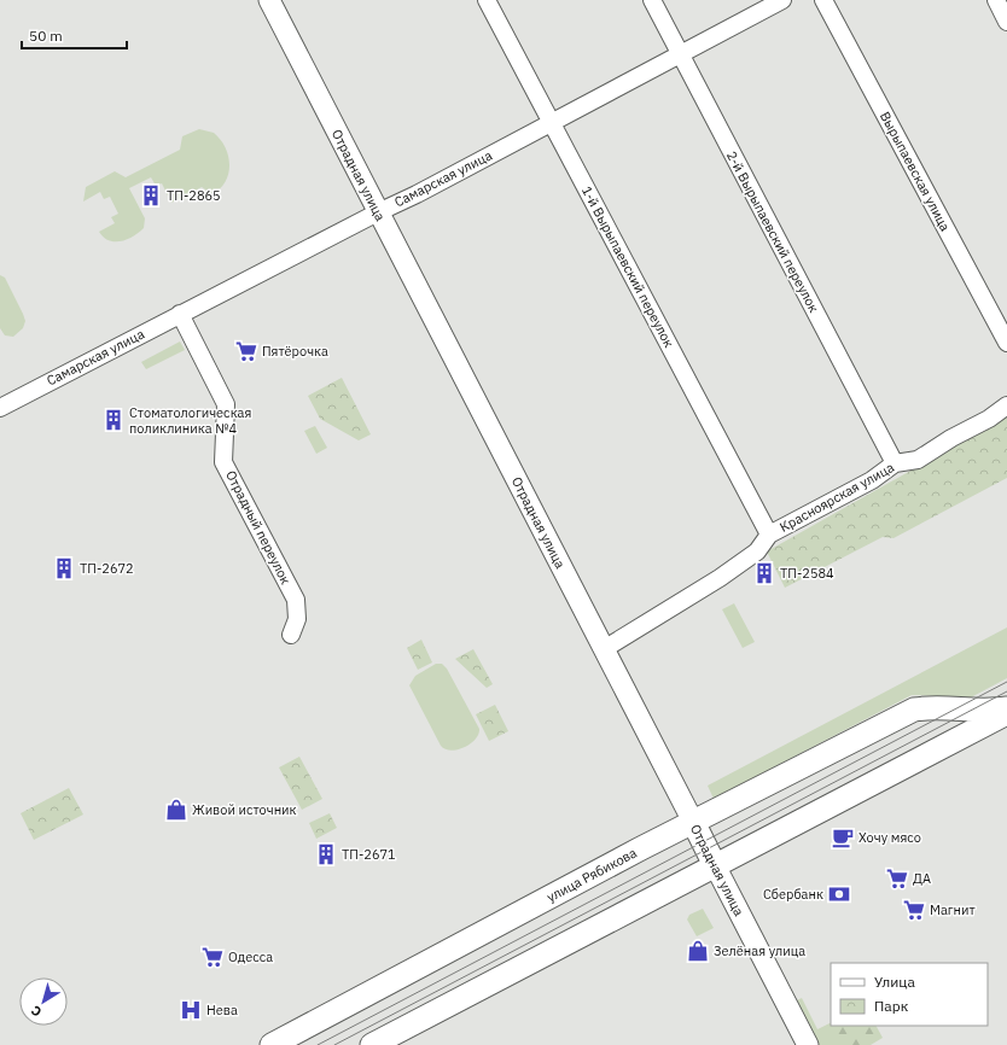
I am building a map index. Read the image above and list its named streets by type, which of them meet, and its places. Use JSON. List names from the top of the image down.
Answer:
{
  "streets": {
    "main road": ["Отрадная улица", "улица Рябикова"],
    "street": [
      "Вырыпаевская улица",
      "Самарская улица",
      "2-й Вырыпаевский переулок",
      "1-й Вырыпаевский переулок",
      "Красноярская улица",
      "Отрадный переулок"
    ]
  },
  "crossings": [
    ["Отрадная улица", "Самарская улица"],
    ["Отрадная улица", "Красноярская улица"],
    ["Отрадная улица", "улица Рябикова"],
    ["Самарская улица", "2-й Вырыпаевский переулок"],
    ["Самарская улица", "1-й Вырыпаевский переулок"],
    ["Самарская улица", "Отрадный переулок"],
    ["2-й Вырыпаевский переулок", "Красноярская улица"],
    ["1-й Вырыпаевский переулок", "Красноярская улица"]
  ],
  "places": {
    "building": [
      "ТП-2865",
      "Стоматологическая поликлиника №4",
      "ТП-2672",
      "ТП-2584",
      "ТП-2671"
    ],
    "supermarket": [
      "Пятёрочка",
      "ДА",
      "Магнит",
      "Одесса"
    ],
    "shop": ["Живой источник", "Зелёная улица"],
    "cafe": ["Хочу мясо"],
    "bank": ["Сбербанк"],
    "hospital": ["Нева"]
  },
  "legend": ["Улица", "Парк"],
  "scale_bar": "50 m",
  "north": "bottom left"
}
